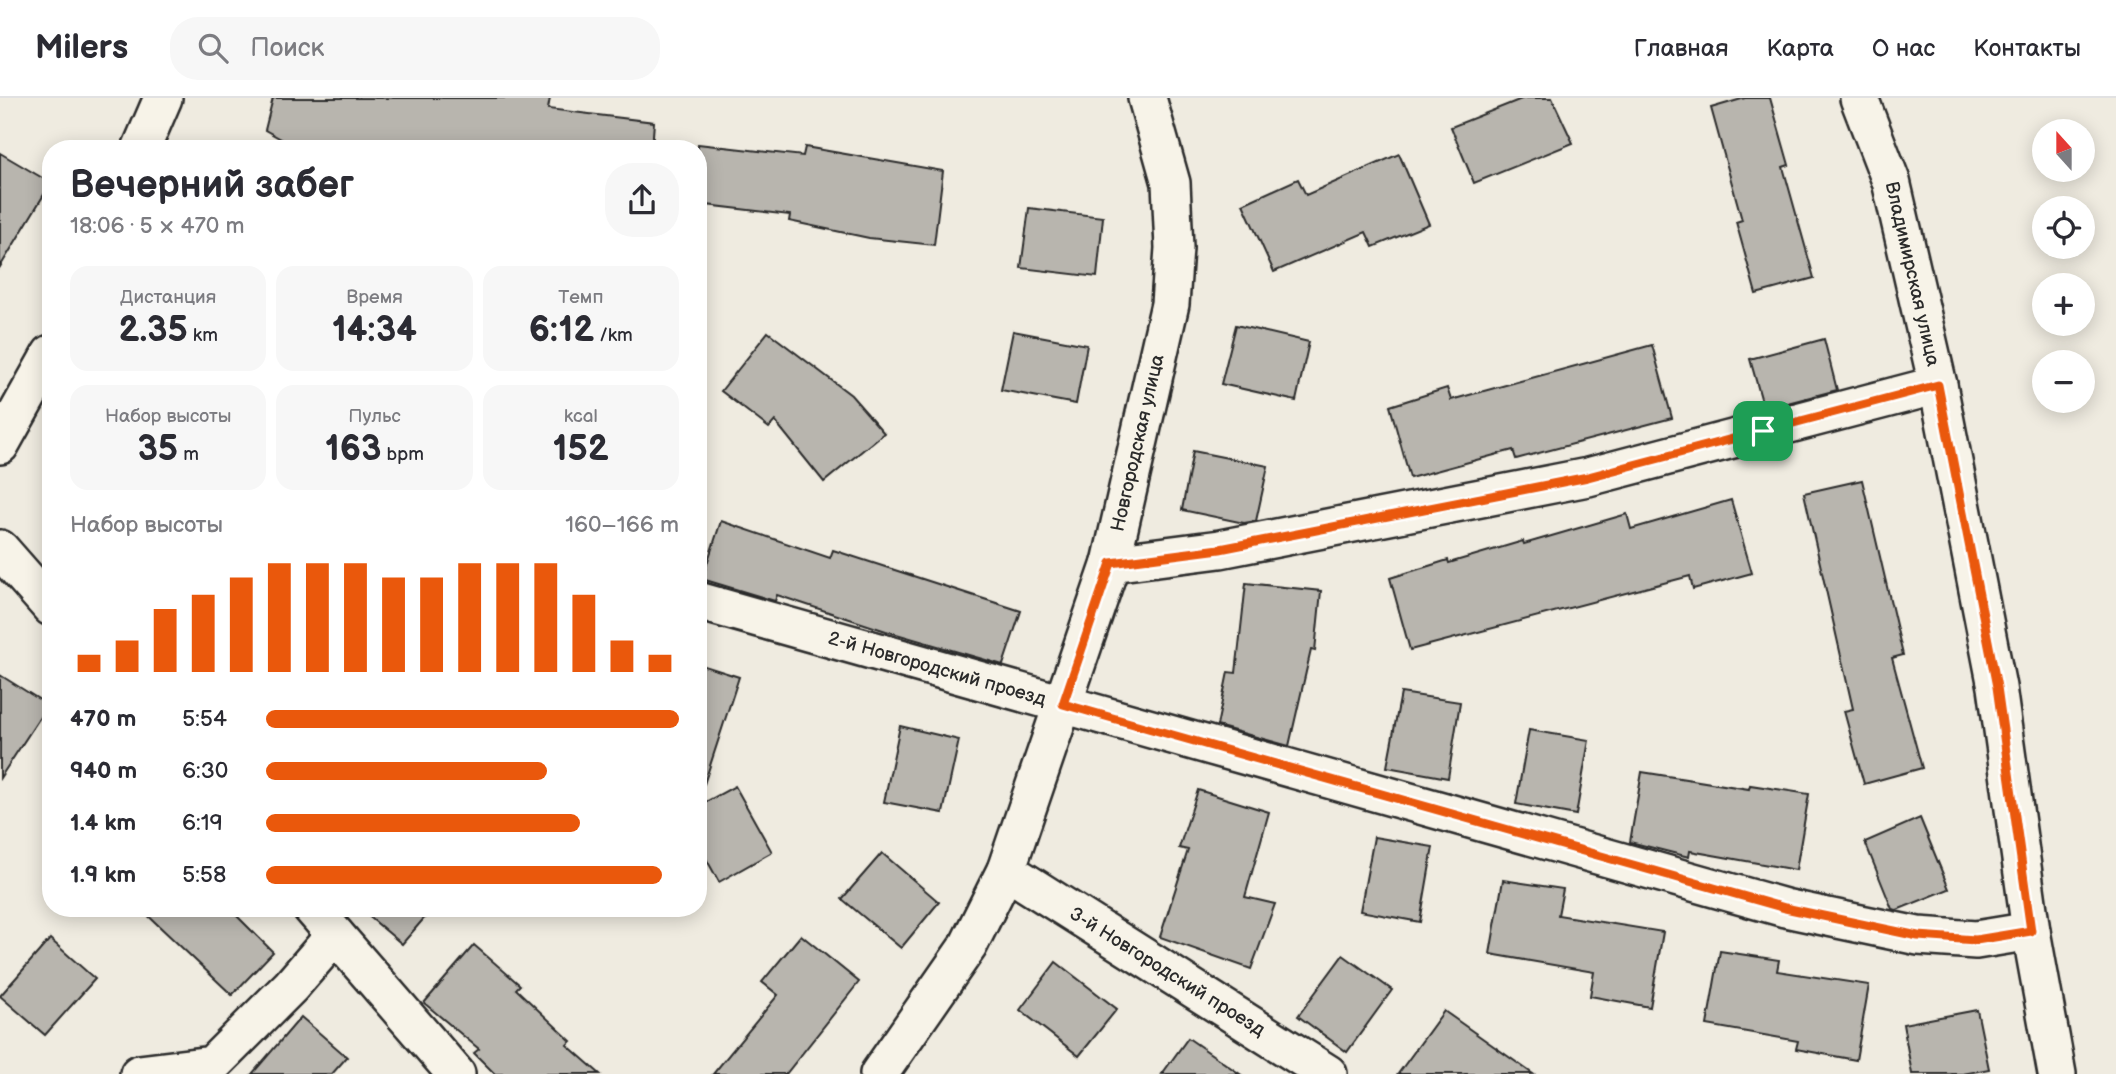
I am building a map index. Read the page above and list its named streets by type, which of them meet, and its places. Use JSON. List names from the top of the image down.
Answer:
{
  "streets": {
    "street": [
      "Владимирская улица",
      "Новгородская улица",
      "2-й Новгородский проезд",
      "3-й Новгородский проезд"
    ]
  },
  "crossings": [
    ["Владимирская улица", "2-й Новгородский проезд"],
    ["Новгородская улица", "2-й Новгородский проезд"],
    ["Новгородская улица", "3-й Новгородский проезд"]
  ],
  "north": "top",
  "page": {
    "header": "Milers",
    "search": "Поиск",
    "nav": [
      "Главная",
      "Карта",
      "О нас",
      "Контакты"
    ],
    "map_buttons": ["+", "−"],
    "heading": ["Вечерний забег", "18:06 · 5 × 470 m"],
    "stats": [
      ["Дистанция", "2.35 km"],
      ["Время", "14:34"],
      ["Темп", "6:12 /km"],
      ["Набор высоты", "35 m"],
      ["Пульс", "163 bpm"],
      ["kcal", "152"]
    ],
    "chart": ["Набор высоты", "160–166 m"],
    "list": [
      {
        "name": "470 m",
        "note": "5:54"
      },
      {
        "name": "940 m",
        "note": "6:30"
      },
      {
        "name": "1.4 km",
        "note": "6:19"
      },
      {
        "name": "1.9 km",
        "note": "5:58"
      }
    ]
  }
}
